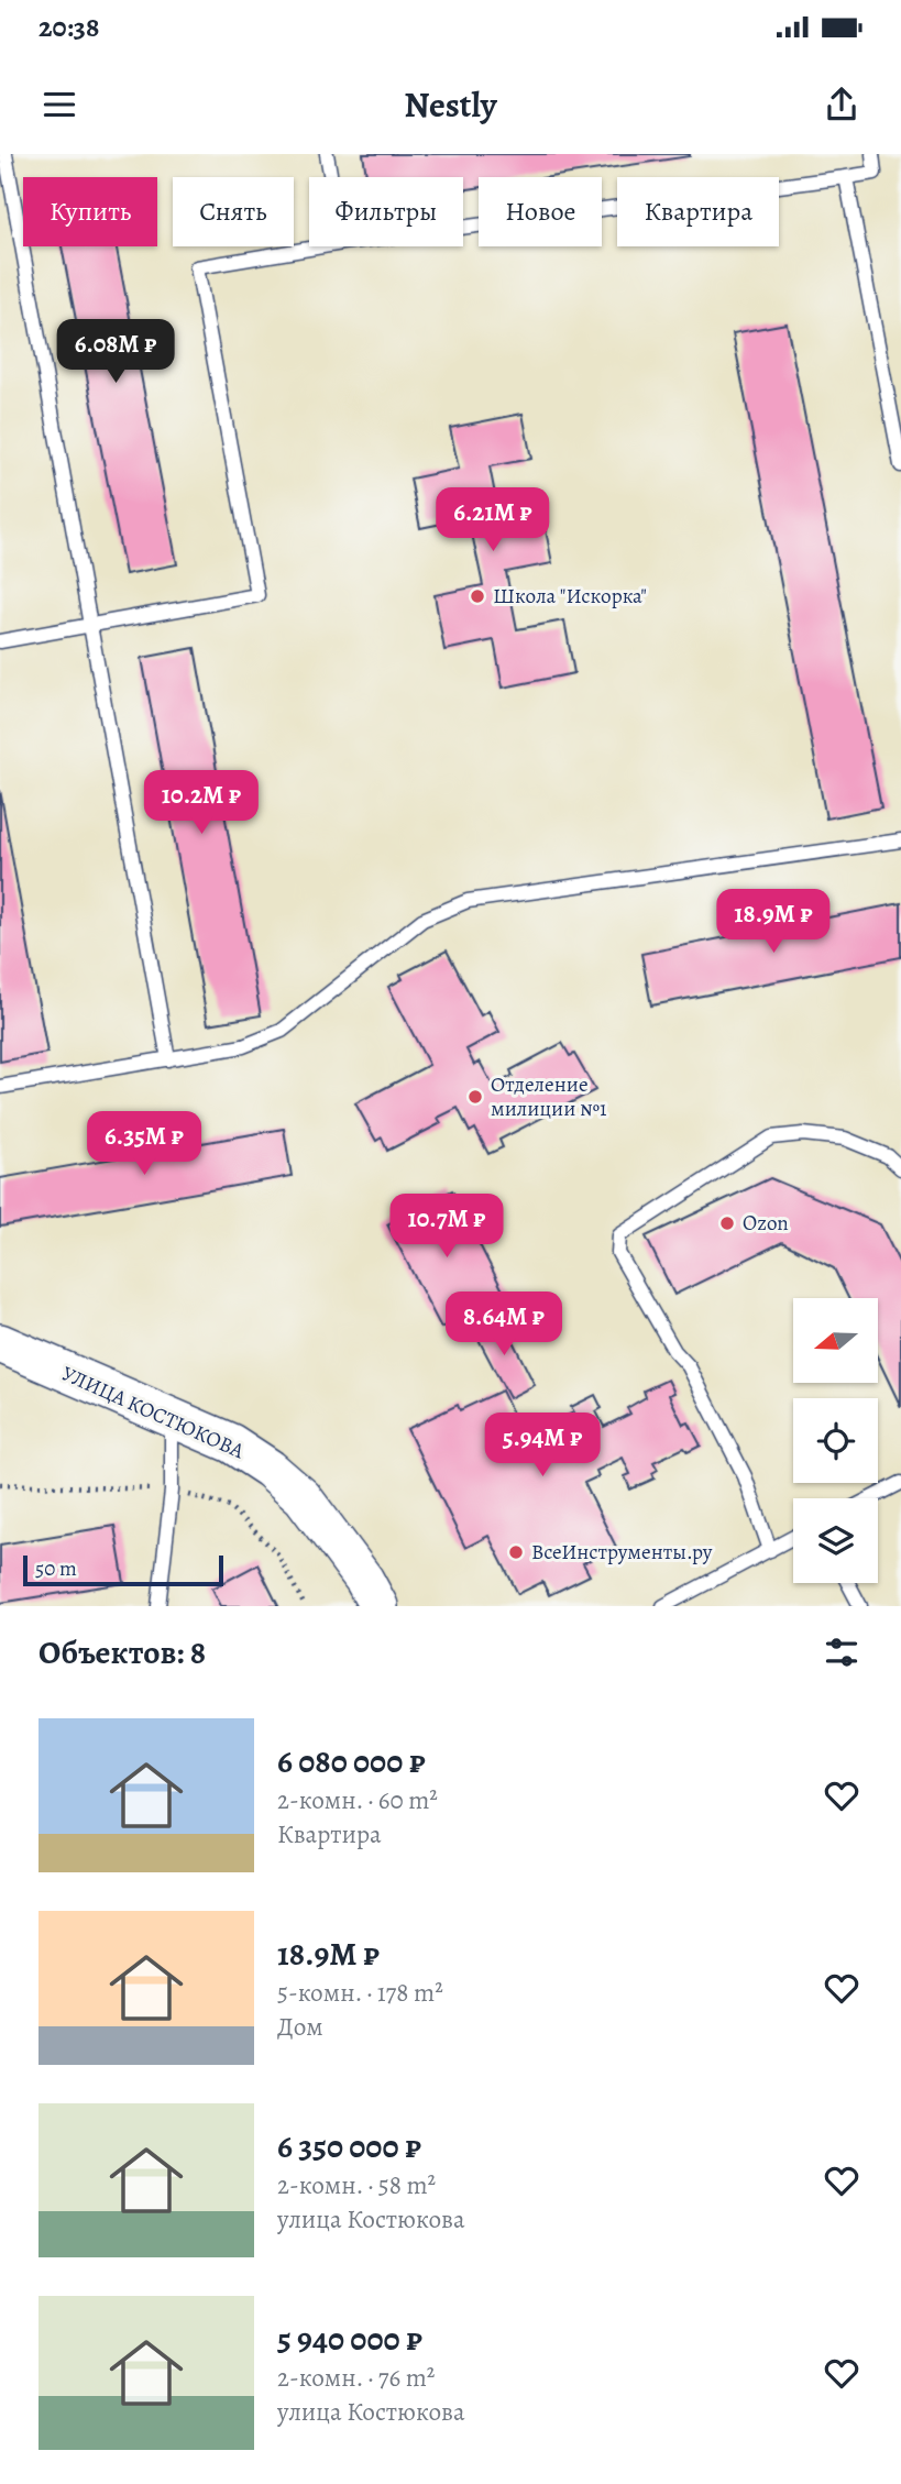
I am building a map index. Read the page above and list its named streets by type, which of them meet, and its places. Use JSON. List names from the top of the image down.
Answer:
{
  "streets": {
    "main road": ["УЛИЦА КОСТЮКОВА"]
  },
  "places": [
    "Школа \"Искорка\"",
    "Отделение милиции №1",
    "Ozon",
    "ВсеИнструменты.ру"
  ],
  "scale_bar": "50 m",
  "north": "left",
  "page": {
    "status": "20:38",
    "header": "Nestly",
    "chip": [
      "Купить",
      "Снять",
      "Фильтры",
      "Новое",
      "Квартира"
    ],
    "price": [
      "6.08M ₽",
      "6.21M ₽",
      "10.2M ₽",
      "18.9M ₽",
      "6.35M ₽",
      "10.7M ₽",
      "8.64M ₽",
      "5.94M ₽"
    ],
    "scale": "50 m",
    "heading": "Объектов: 8",
    "list": [
      {
        "name": "6 080 000 ₽",
        "note": "2-комн. · 60 m² · Квартира"
      },
      {
        "name": "18.9M ₽",
        "note": "5-комн. · 178 m² · Дом"
      },
      {
        "name": "6 350 000 ₽",
        "note": "2-комн. · 58 m² · улица Костюкова"
      },
      {
        "name": "5 940 000 ₽",
        "note": "2-комн. · 76 m² · улица Костюкова"
      }
    ]
  }
}
